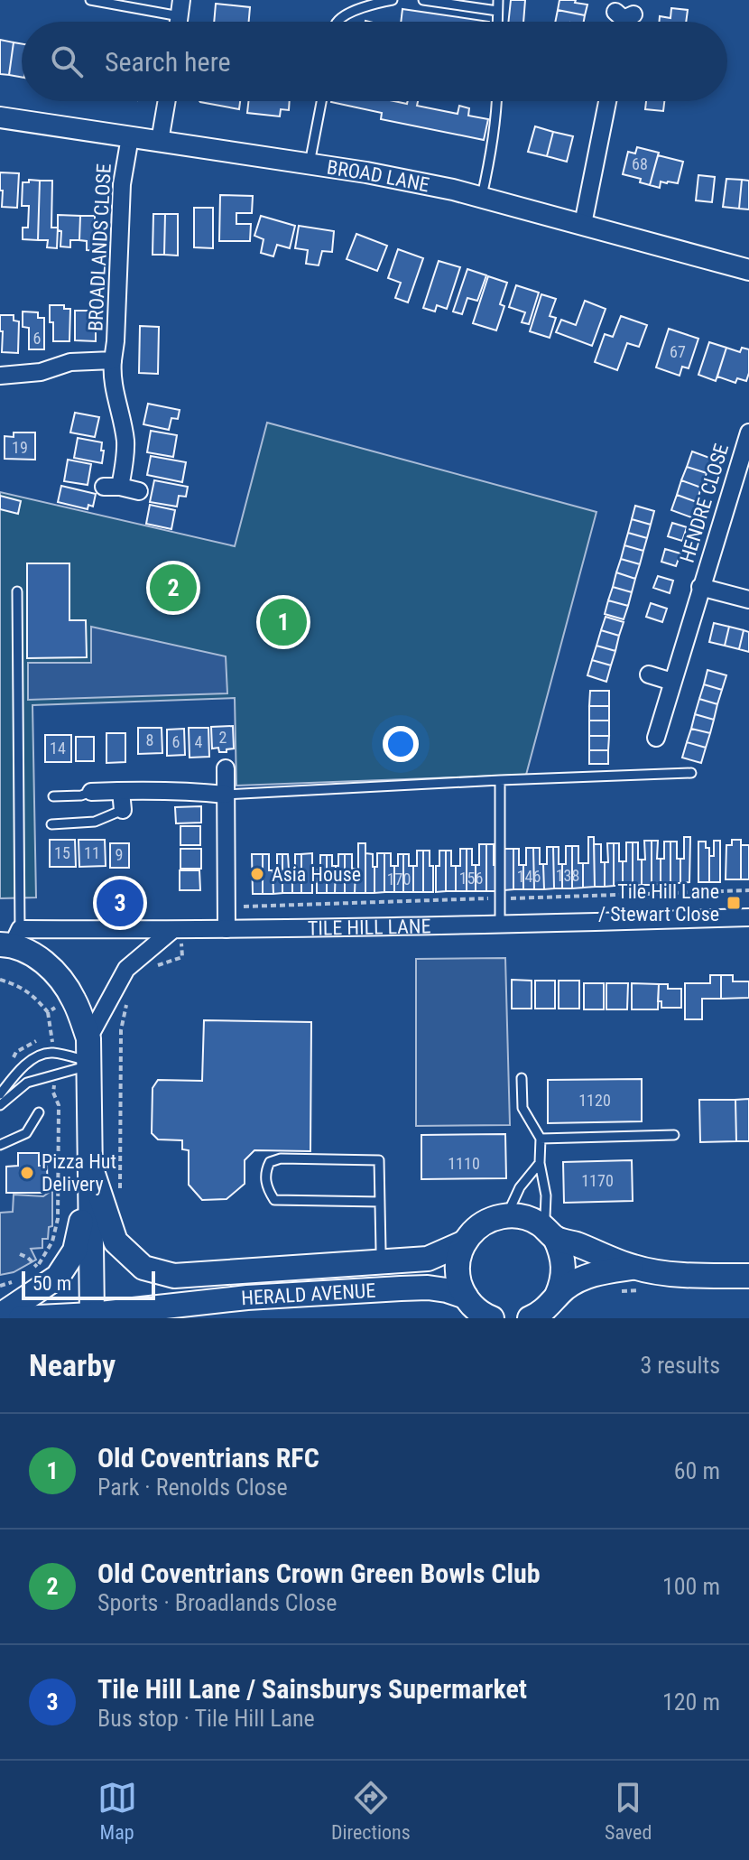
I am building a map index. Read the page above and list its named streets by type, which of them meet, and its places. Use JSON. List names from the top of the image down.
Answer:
{
  "streets": {
    "main road": ["HERALD AVENUE"],
    "street": [
      "BROAD LANE",
      "BROADLANDS CLOSE",
      "HENDRE CLOSE",
      "TILE HILL LANE"
    ]
  },
  "crossings": [
    ["BROAD LANE", "BROADLANDS CLOSE"]
  ],
  "places": {
    "other": ["Asia House", "Pizza Hut Delivery"],
    "transit": ["Tile Hill Lane / Stewart Close"]
  },
  "house_numbers": [
    "68",
    "6",
    "67",
    "19",
    "2",
    "8",
    "6",
    "4",
    "14",
    "15",
    "11",
    "9",
    "138",
    "146",
    "156",
    "170",
    "1120",
    "1110",
    "1170"
  ],
  "scale_bar": "50 m",
  "page": {
    "search": "Search here",
    "pins": ["2", "1", "3"],
    "scale": "50 m",
    "heading": ["Nearby", "3 results"],
    "list": [
      {
        "mark": "1",
        "name": "Old Coventrians RFC",
        "note": "Park · Renolds Close",
        "value": "60 m"
      },
      {
        "mark": "2",
        "name": "Old Coventrians Crown Green Bowls Club",
        "note": "Sports · Broadlands Close",
        "value": "100 m"
      },
      {
        "mark": "3",
        "name": "Tile Hill Lane / Sainsburys Supermarket",
        "note": "Bus stop · Tile Hill Lane",
        "value": "120 m"
      }
    ],
    "nav": ["Map", "Directions", "Saved"]
  }
}
